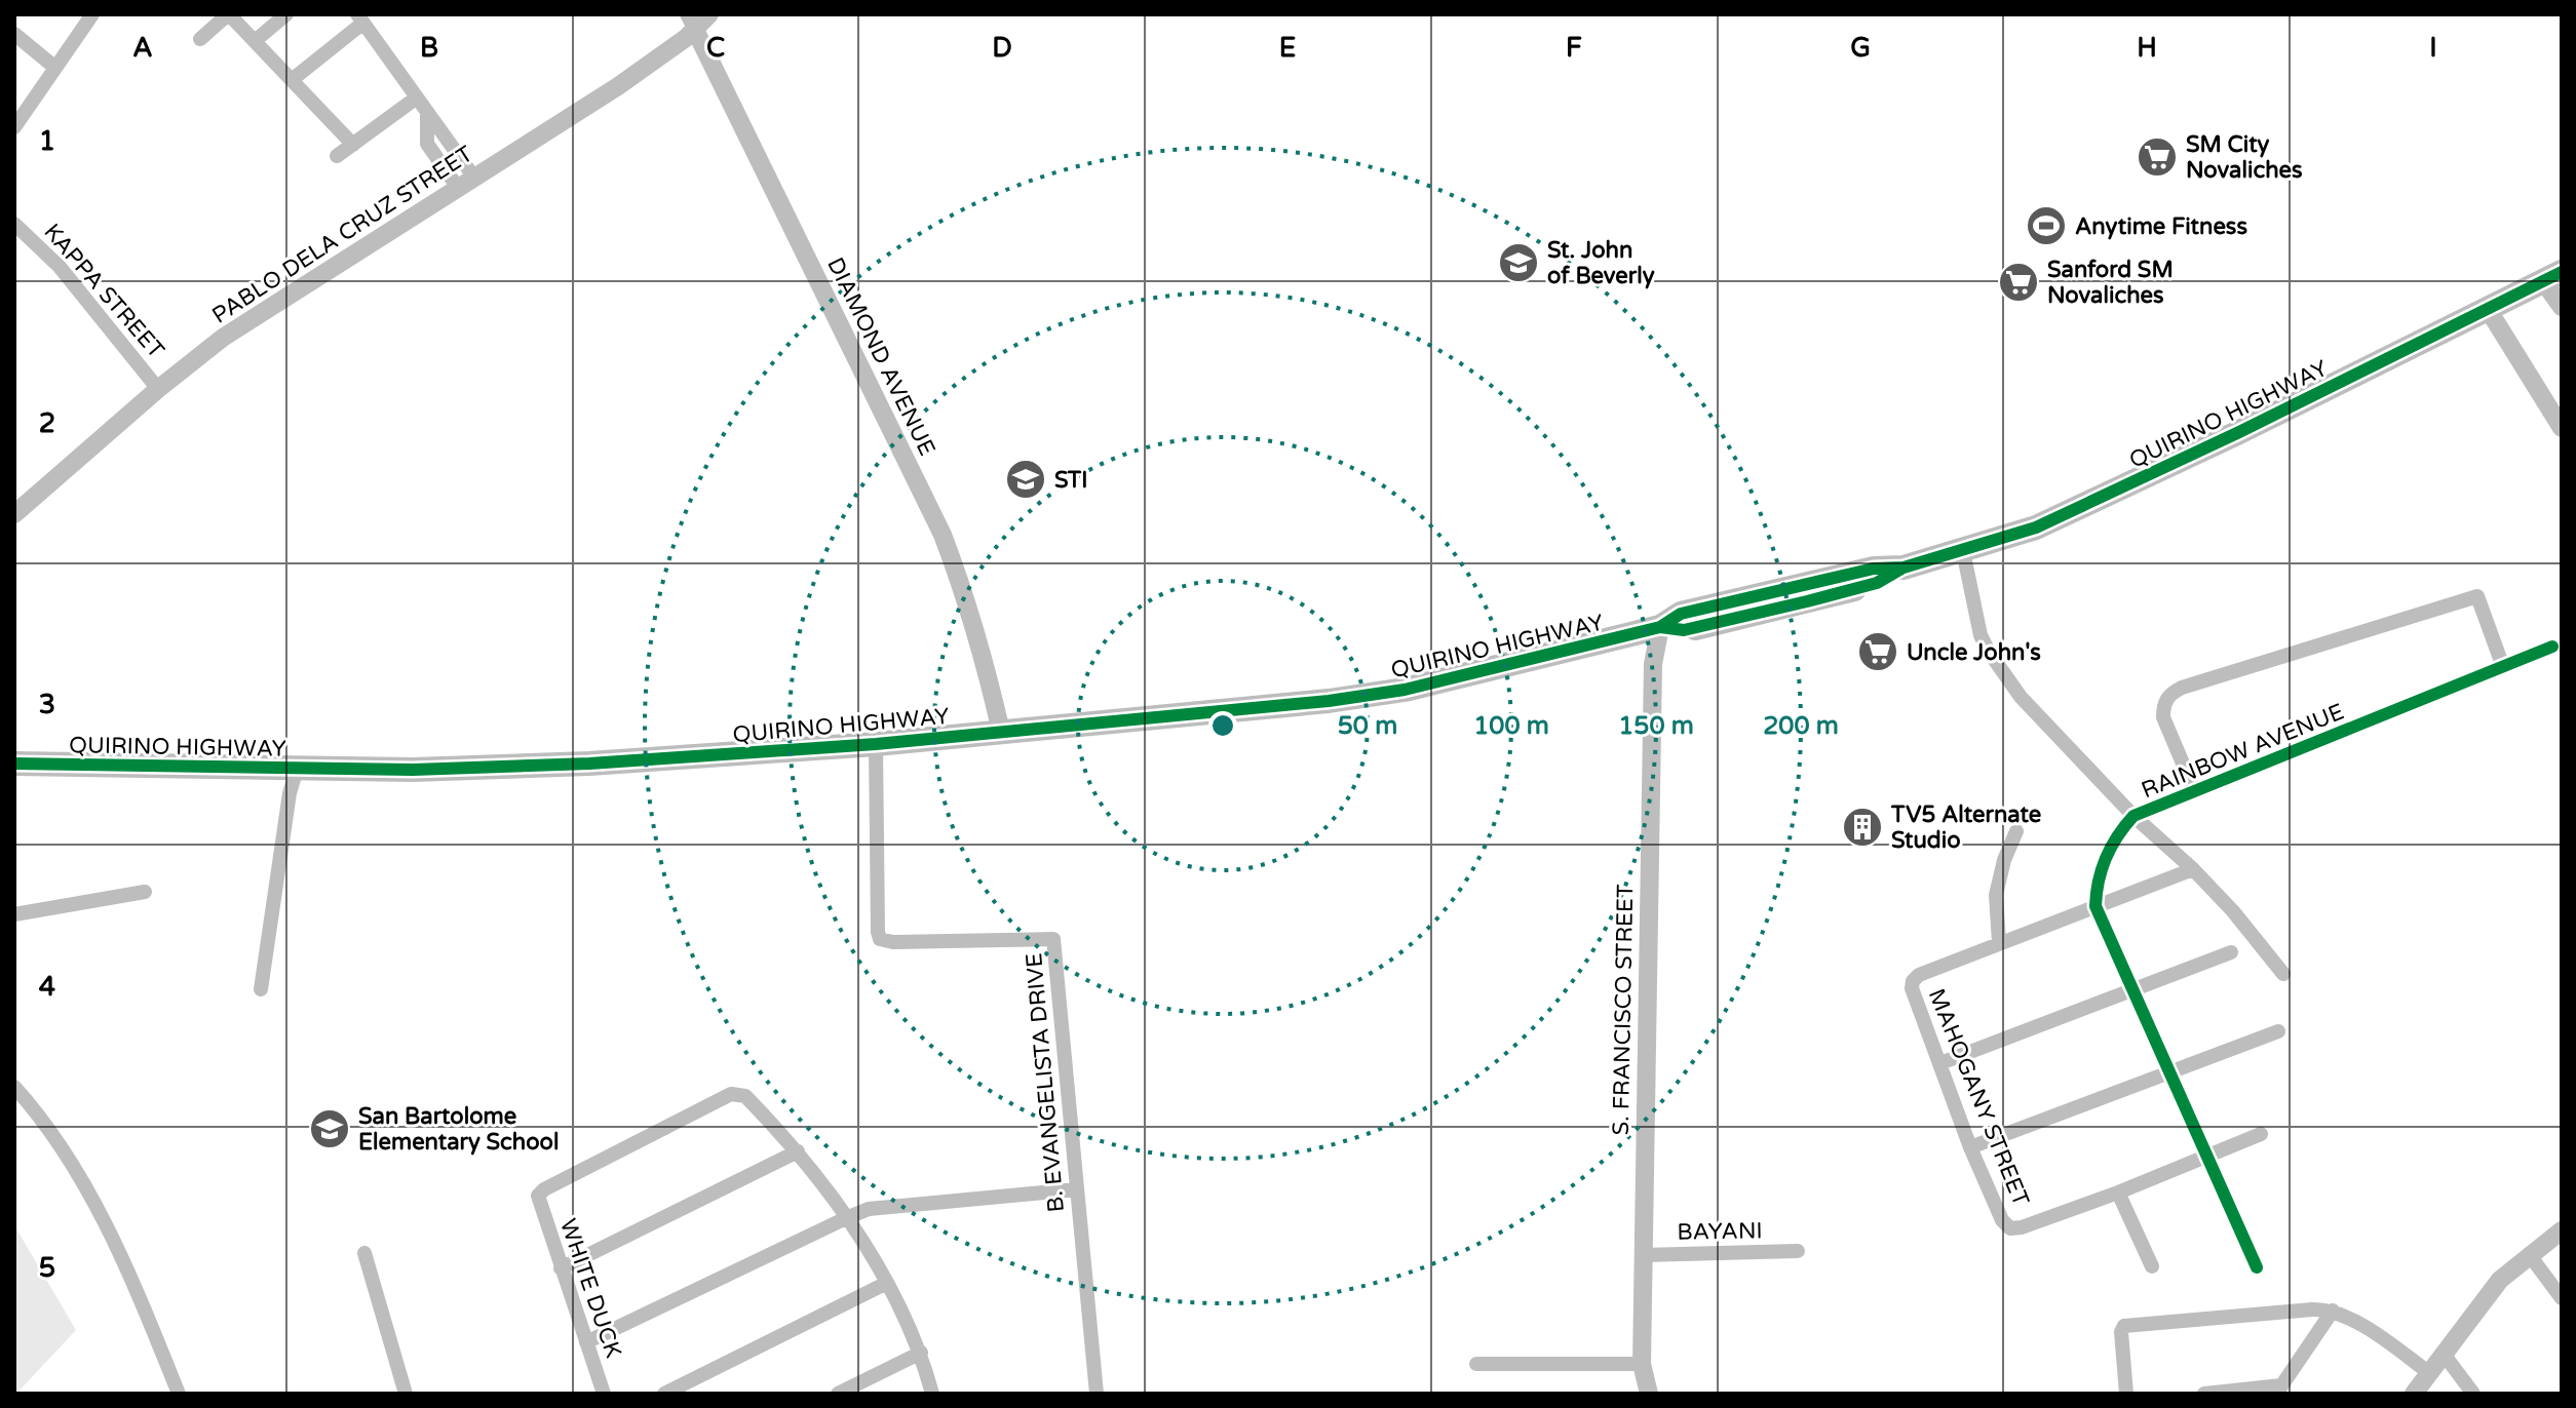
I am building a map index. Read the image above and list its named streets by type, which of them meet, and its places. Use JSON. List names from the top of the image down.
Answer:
{
  "streets": {
    "main road": ["QUIRINO HIGHWAY"],
    "street": [
      "PABLO DELA CRUZ STREET",
      "KAPPA STREET",
      "DIAMOND AVENUE",
      "RAINBOW AVENUE",
      "S. FRANCISCO STREET",
      "B. EVANGELISTA DRIVE",
      "MAHOGANY STREET",
      "BAYANI",
      "WHITE DUCK"
    ]
  },
  "crossings": [
    ["PABLO DELA CRUZ STREET", "KAPPA STREET"],
    ["PABLO DELA CRUZ STREET", "DIAMOND AVENUE"],
    ["DIAMOND AVENUE", "QUIRINO HIGHWAY"],
    ["QUIRINO HIGHWAY", "S. FRANCISCO STREET"],
    ["QUIRINO HIGHWAY", "B. EVANGELISTA DRIVE"],
    ["S. FRANCISCO STREET", "BAYANI"]
  ],
  "places": {
    "supermarket": ["SM City Novaliches", "Sanford SM Novaliches", "Uncle John's"],
    "sports": ["Anytime Fitness"],
    "school or university": ["St. John of Beverly", "STI", "San Bartolome Elementary School"],
    "building": ["TV5 Alternate Studio"]
  },
  "grid": {
    "columns": [
      "A",
      "B",
      "C",
      "D",
      "E",
      "F",
      "G",
      "H",
      "I"
    ],
    "rows": [
      "1",
      "2",
      "3",
      "4",
      "5"
    ]
  },
  "rings": [
    "50 m",
    "100 m",
    "150 m",
    "200 m"
  ]
}
